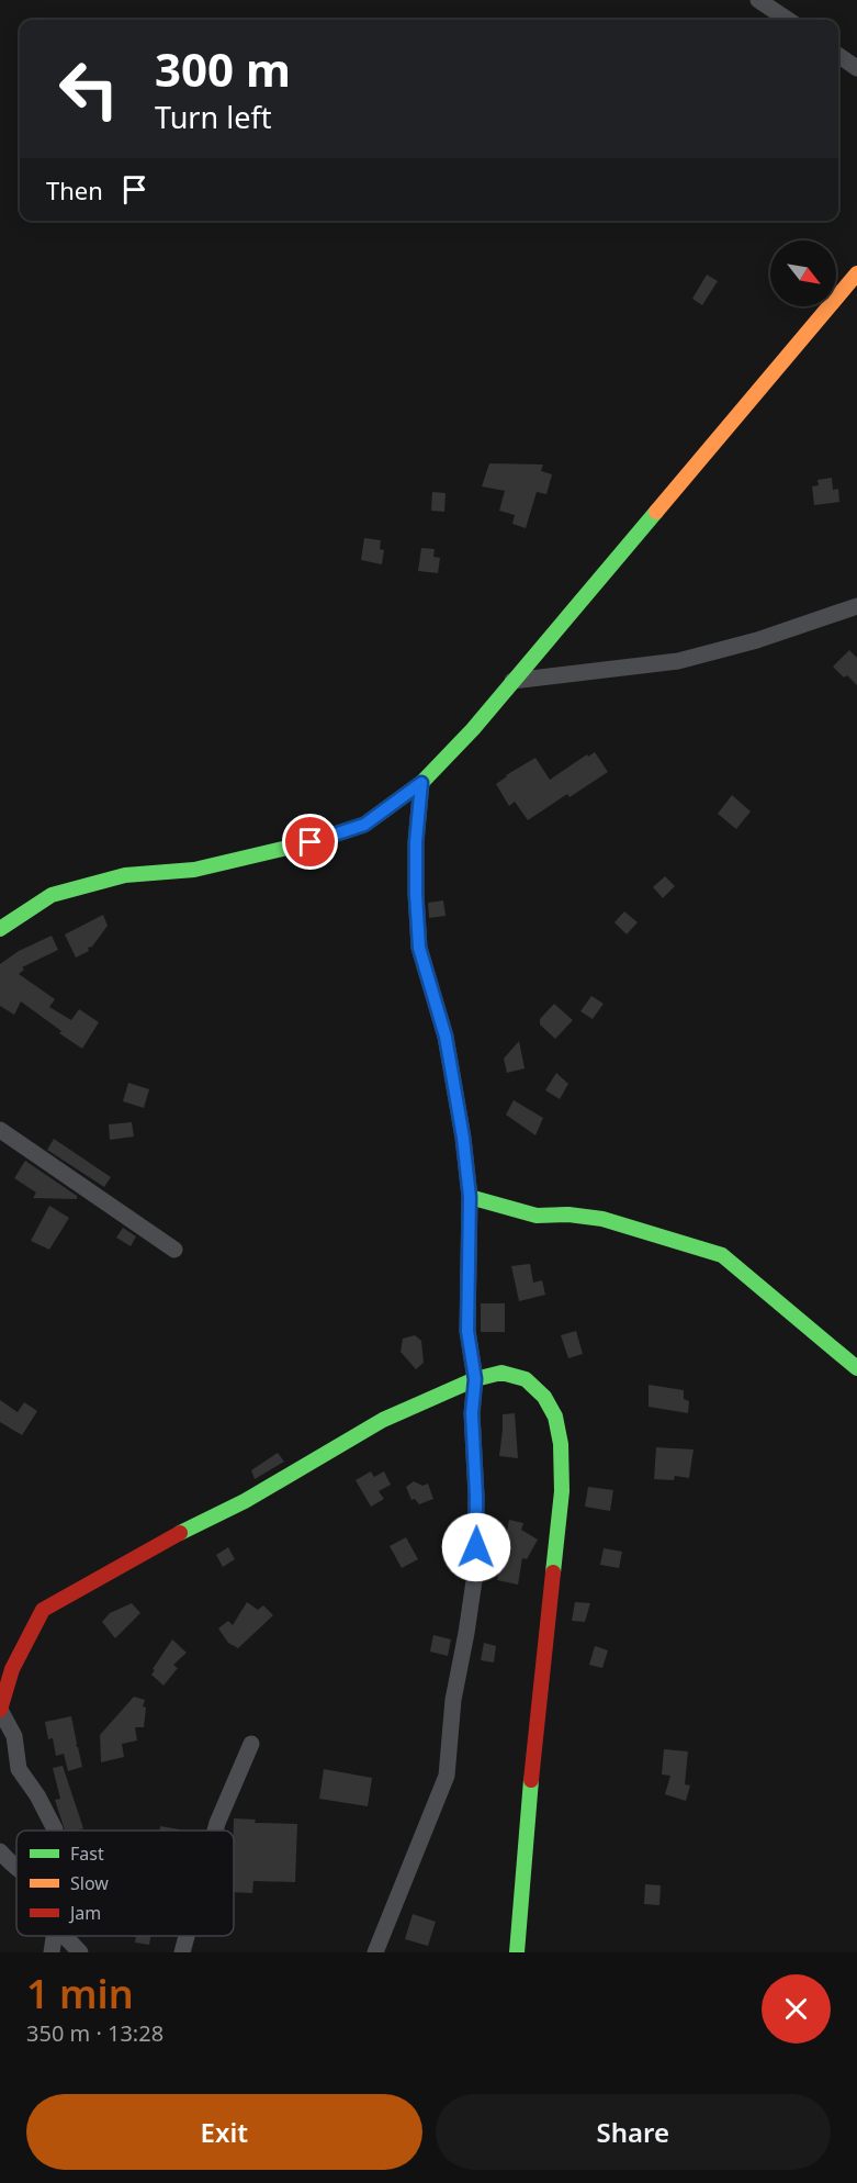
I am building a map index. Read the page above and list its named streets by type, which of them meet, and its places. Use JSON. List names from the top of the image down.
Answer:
{
  "legend": ["Fast", "Slow", "Jam"],
  "north": "bottom right",
  "page": {
    "turn": ["300 m", "Turn left"],
    "then": "Then",
    "heading": ["1 min", "350 m · 13:28"],
    "buttons": ["Exit", "Share"]
  }
}
